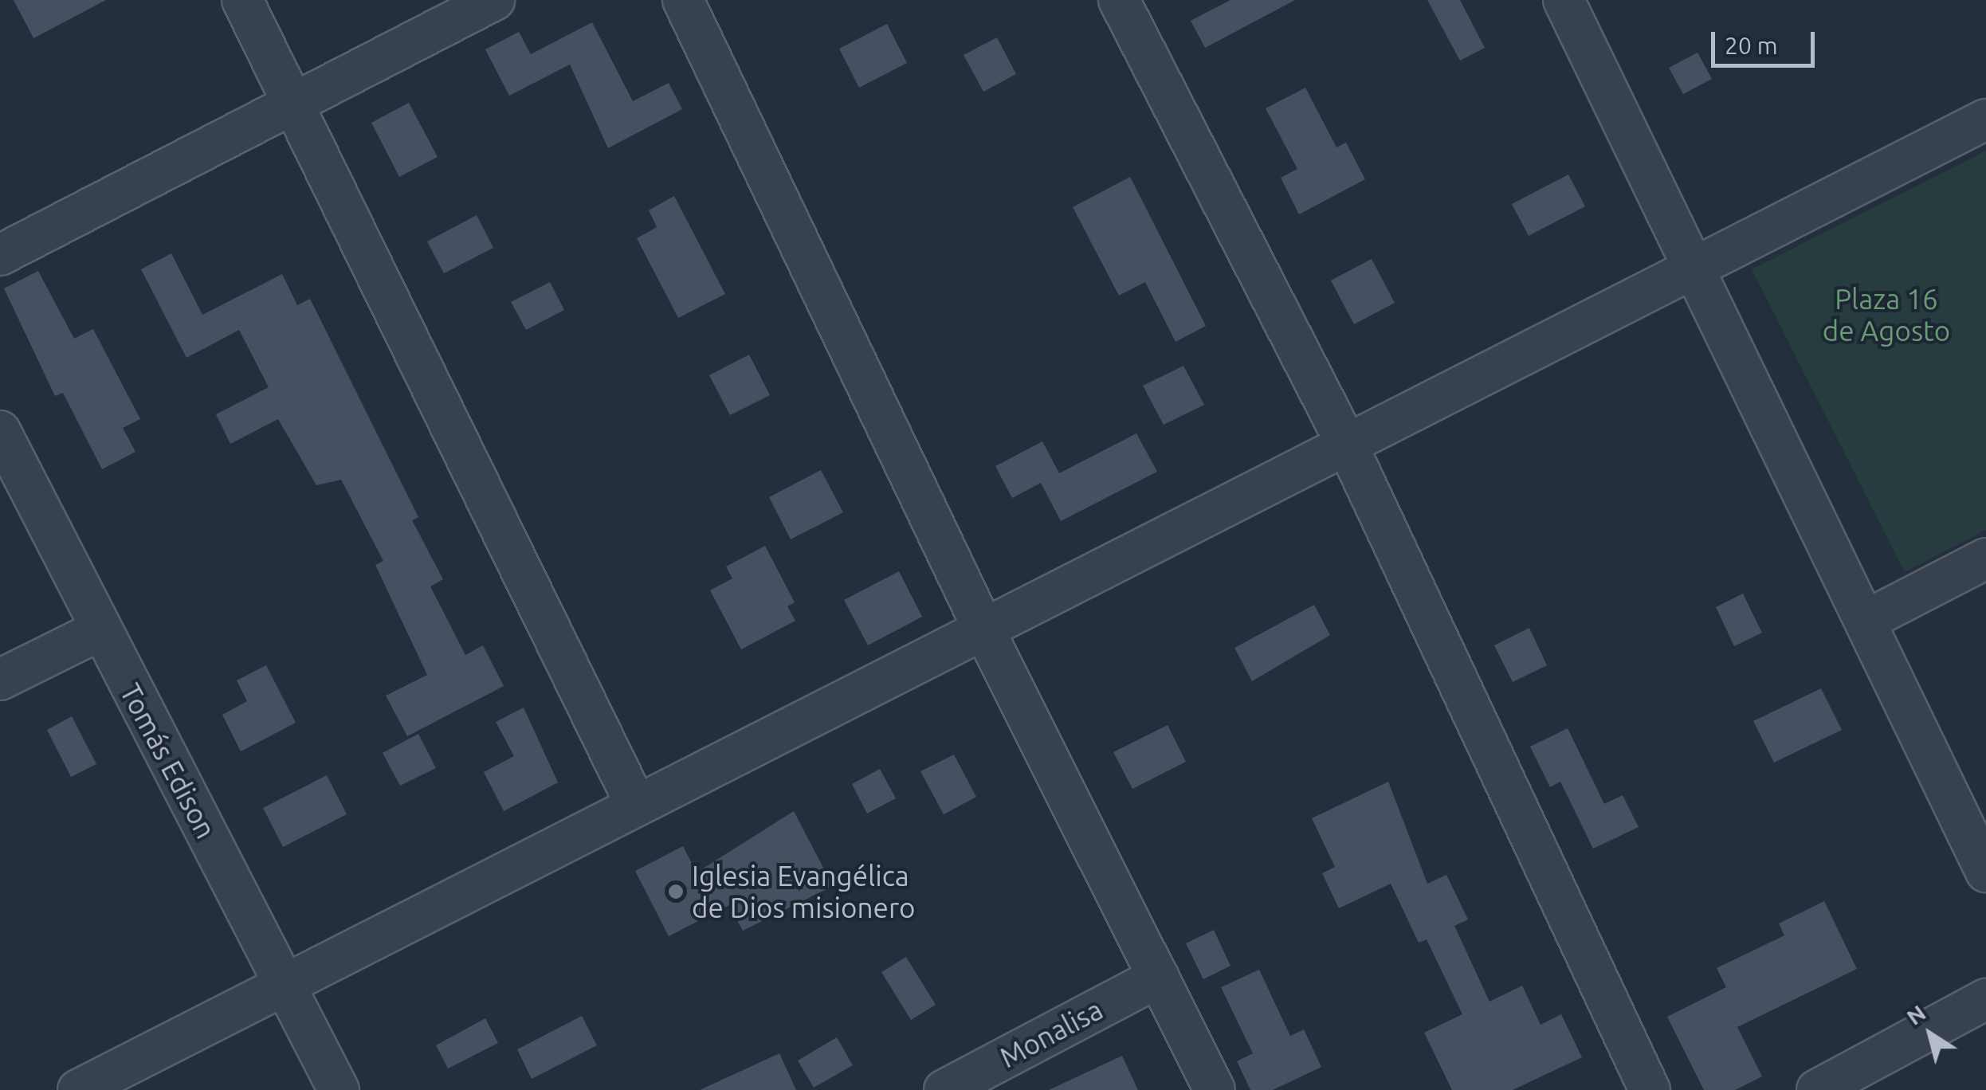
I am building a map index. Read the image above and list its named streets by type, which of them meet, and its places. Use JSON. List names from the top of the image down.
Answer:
{
  "streets": {
    "street": ["Tomás Edison", "Monalisa"]
  },
  "parks": ["Plaza 16 de Agosto"],
  "places": ["Iglesia Evangélica de Dios misionero"],
  "scale_bar": "20 m",
  "north": "top left"
}
